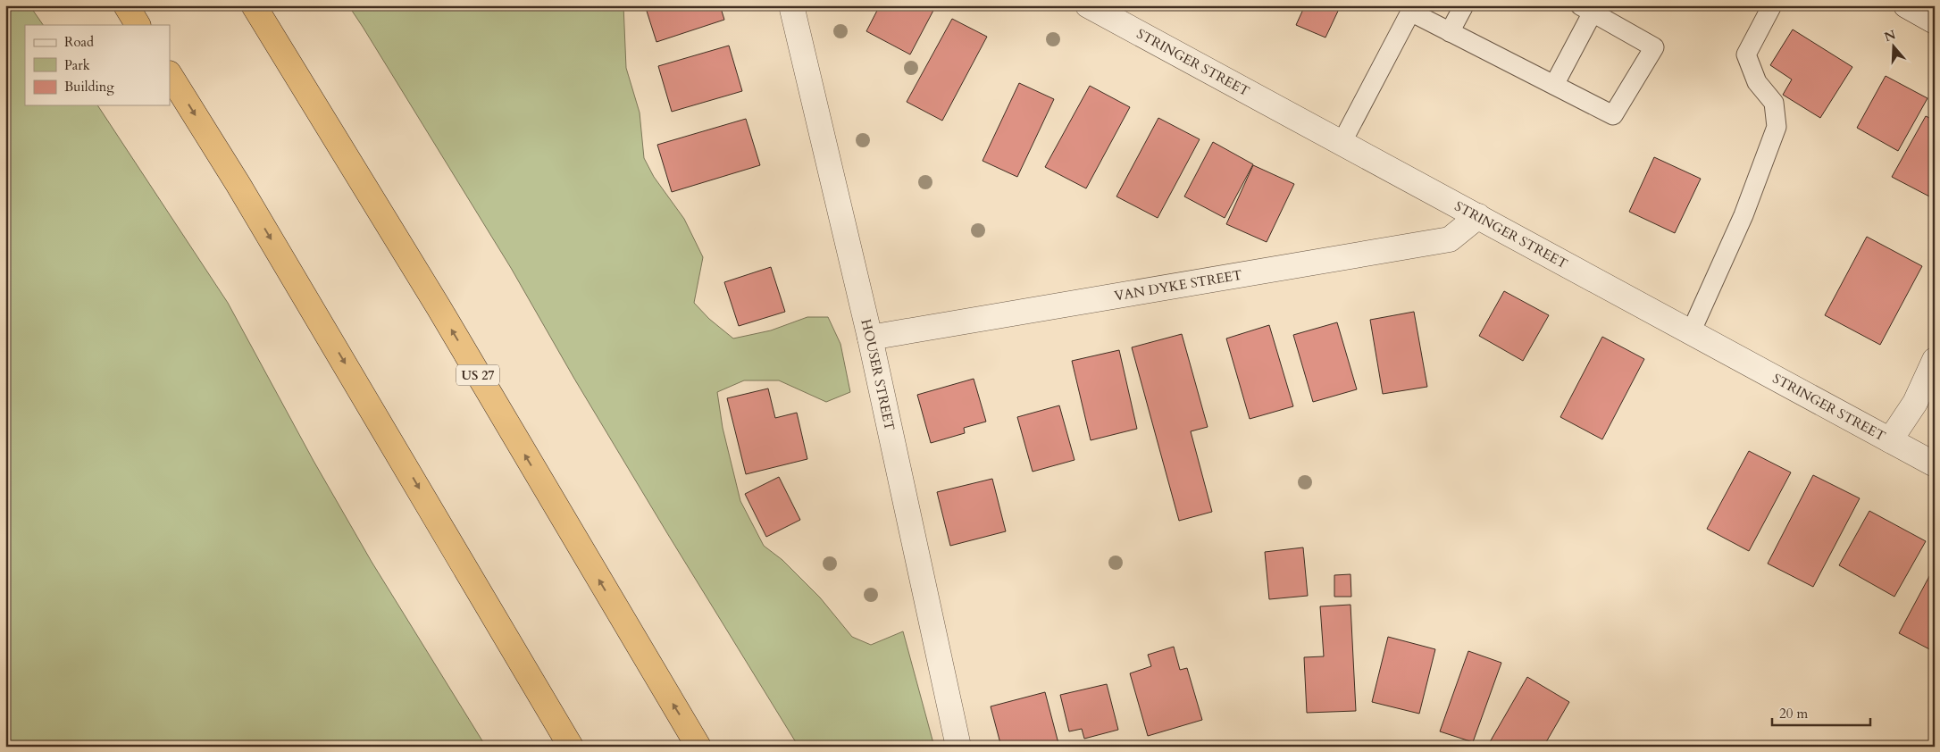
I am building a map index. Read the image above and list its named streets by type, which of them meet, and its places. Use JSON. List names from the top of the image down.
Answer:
{
  "streets": {
    "highway": ["US 27"],
    "street": ["STRINGER STREET", "VAN DYKE STREET", "HOUSER STREET"]
  },
  "crossings": [
    ["STRINGER STREET", "VAN DYKE STREET"],
    ["VAN DYKE STREET", "HOUSER STREET"]
  ],
  "legend": ["Road", "Park", "Building"],
  "scale_bar": "20 m",
  "north": "top"
}
